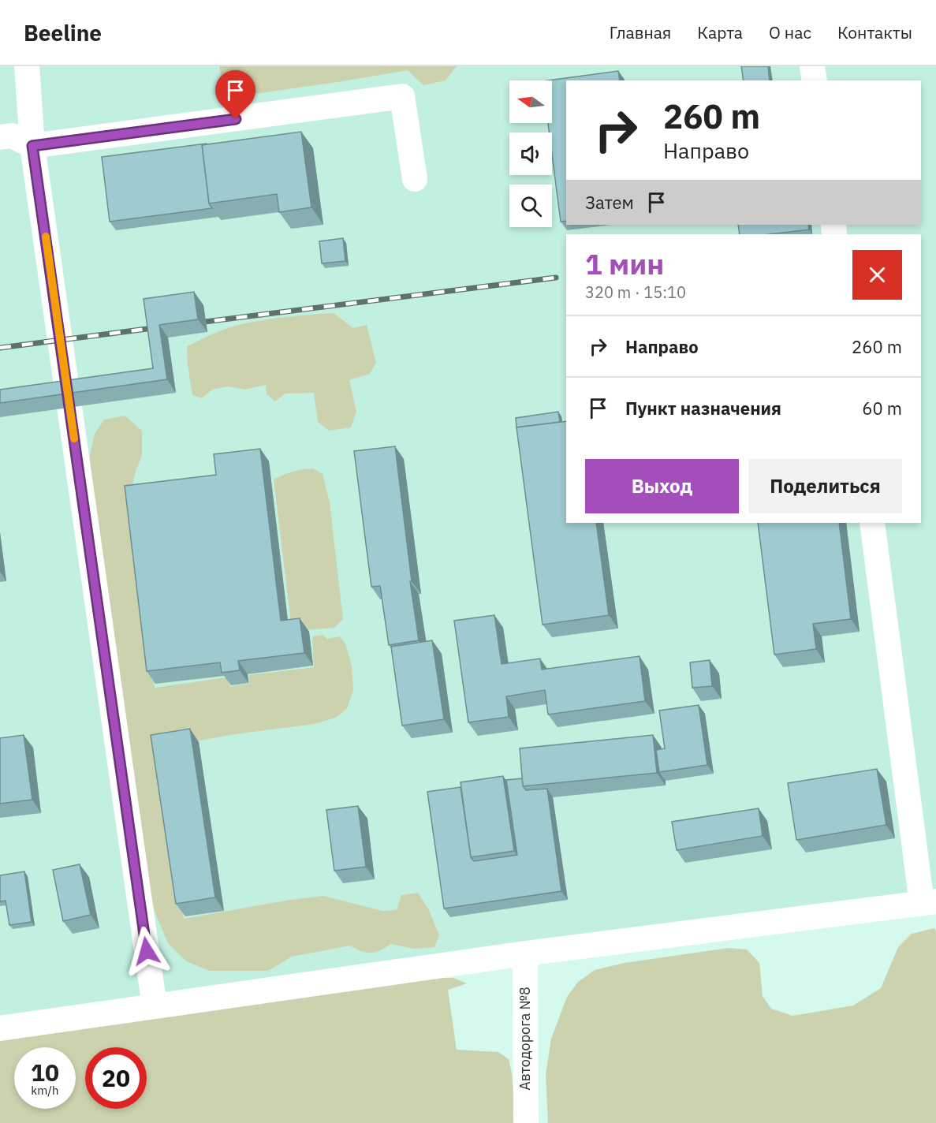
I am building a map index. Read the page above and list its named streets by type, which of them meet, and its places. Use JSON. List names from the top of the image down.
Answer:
{
  "streets": {
    "street": ["Автодорога №8"]
  },
  "north": "left",
  "page": {
    "header": "Beeline",
    "nav": [
      "Главная",
      "Карта",
      "О нас",
      "Контакты"
    ],
    "turn": ["260 m", "Направо"],
    "then": "Затем",
    "heading": ["1 мин", "320 m · 15:10"],
    "list": [
      {
        "name": "Направо",
        "value": "260 m"
      },
      {
        "name": "Пункт назначения",
        "value": "60 m"
      }
    ],
    "buttons": ["Выход", "Поделиться"],
    "speed": "10 km/h",
    "limit": "20"
  }
}
